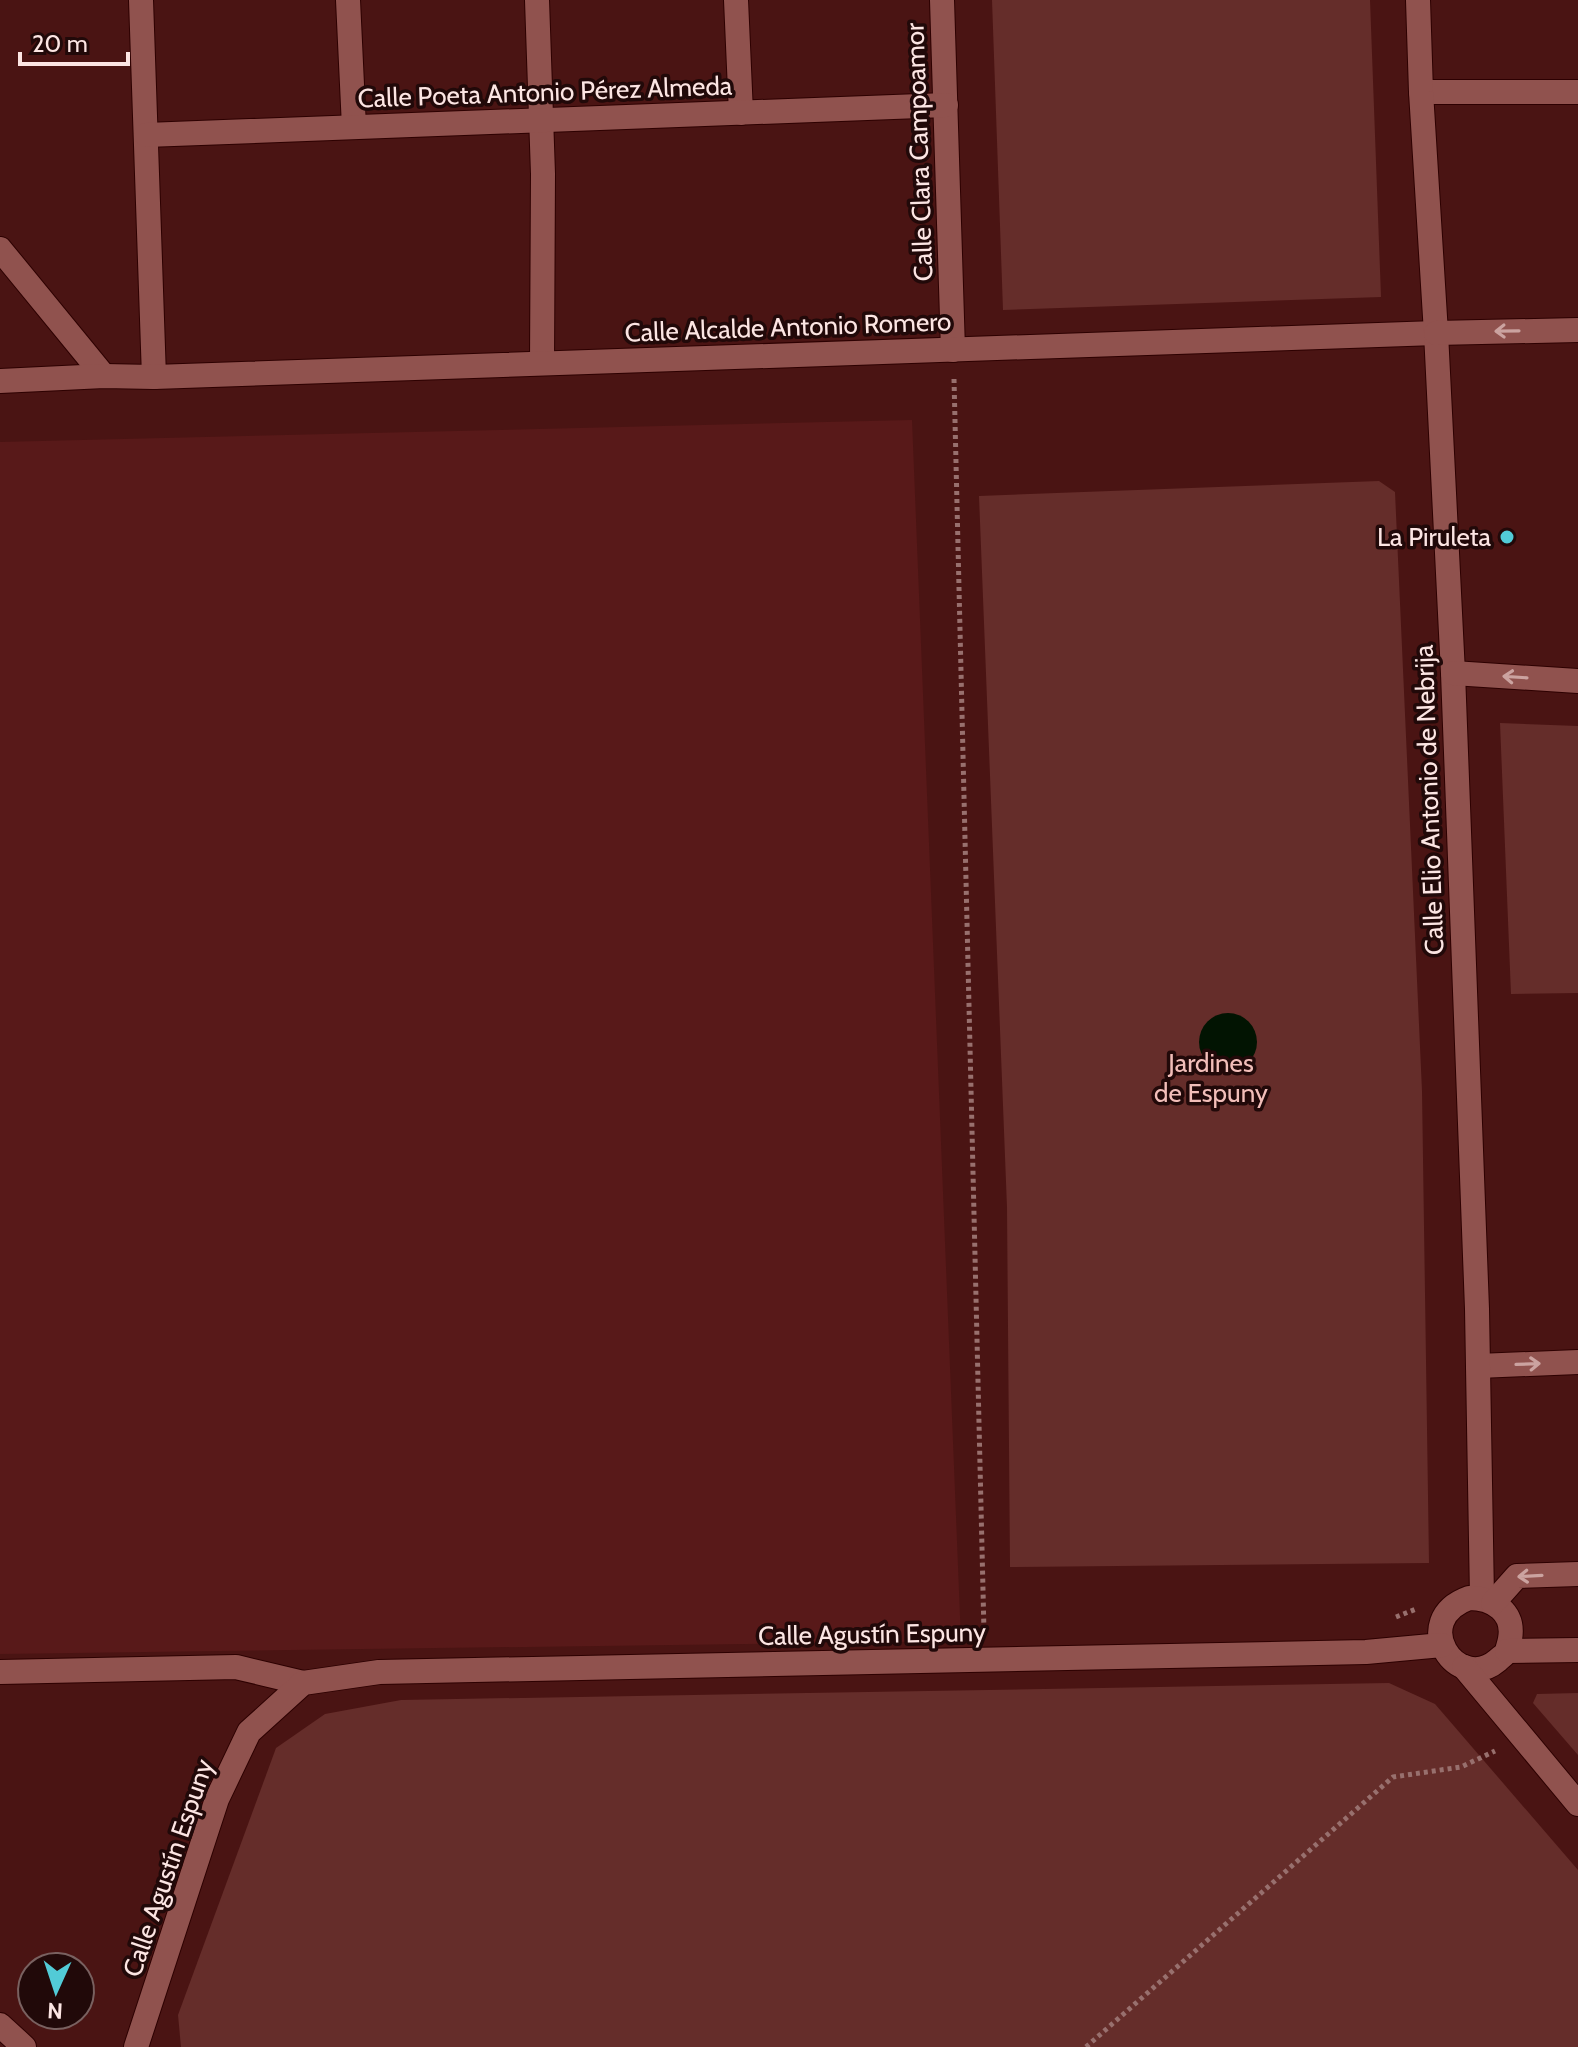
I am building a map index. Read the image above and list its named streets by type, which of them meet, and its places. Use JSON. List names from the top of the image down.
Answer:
{
  "streets": {
    "street": [
      "Calle Poeta Antonio Pérez Almeda",
      "Calle Clara Campoamor",
      "Calle Alcalde Antonio Romero",
      "Calle Elio Antonio de Nebrija",
      "Calle Agustín Espuny"
    ]
  },
  "crossings": [
    ["Calle Poeta Antonio Pérez Almeda", "Calle Clara Campoamor"],
    ["Calle Clara Campoamor", "Calle Alcalde Antonio Romero"],
    ["Calle Alcalde Antonio Romero", "Calle Elio Antonio de Nebrija"],
    ["Calle Elio Antonio de Nebrija", "Calle Agustín Espuny"]
  ],
  "parks": ["Jardines de Espuny"],
  "places": ["La Piruleta"],
  "scale_bar": "20 m",
  "north": "bottom"
}
